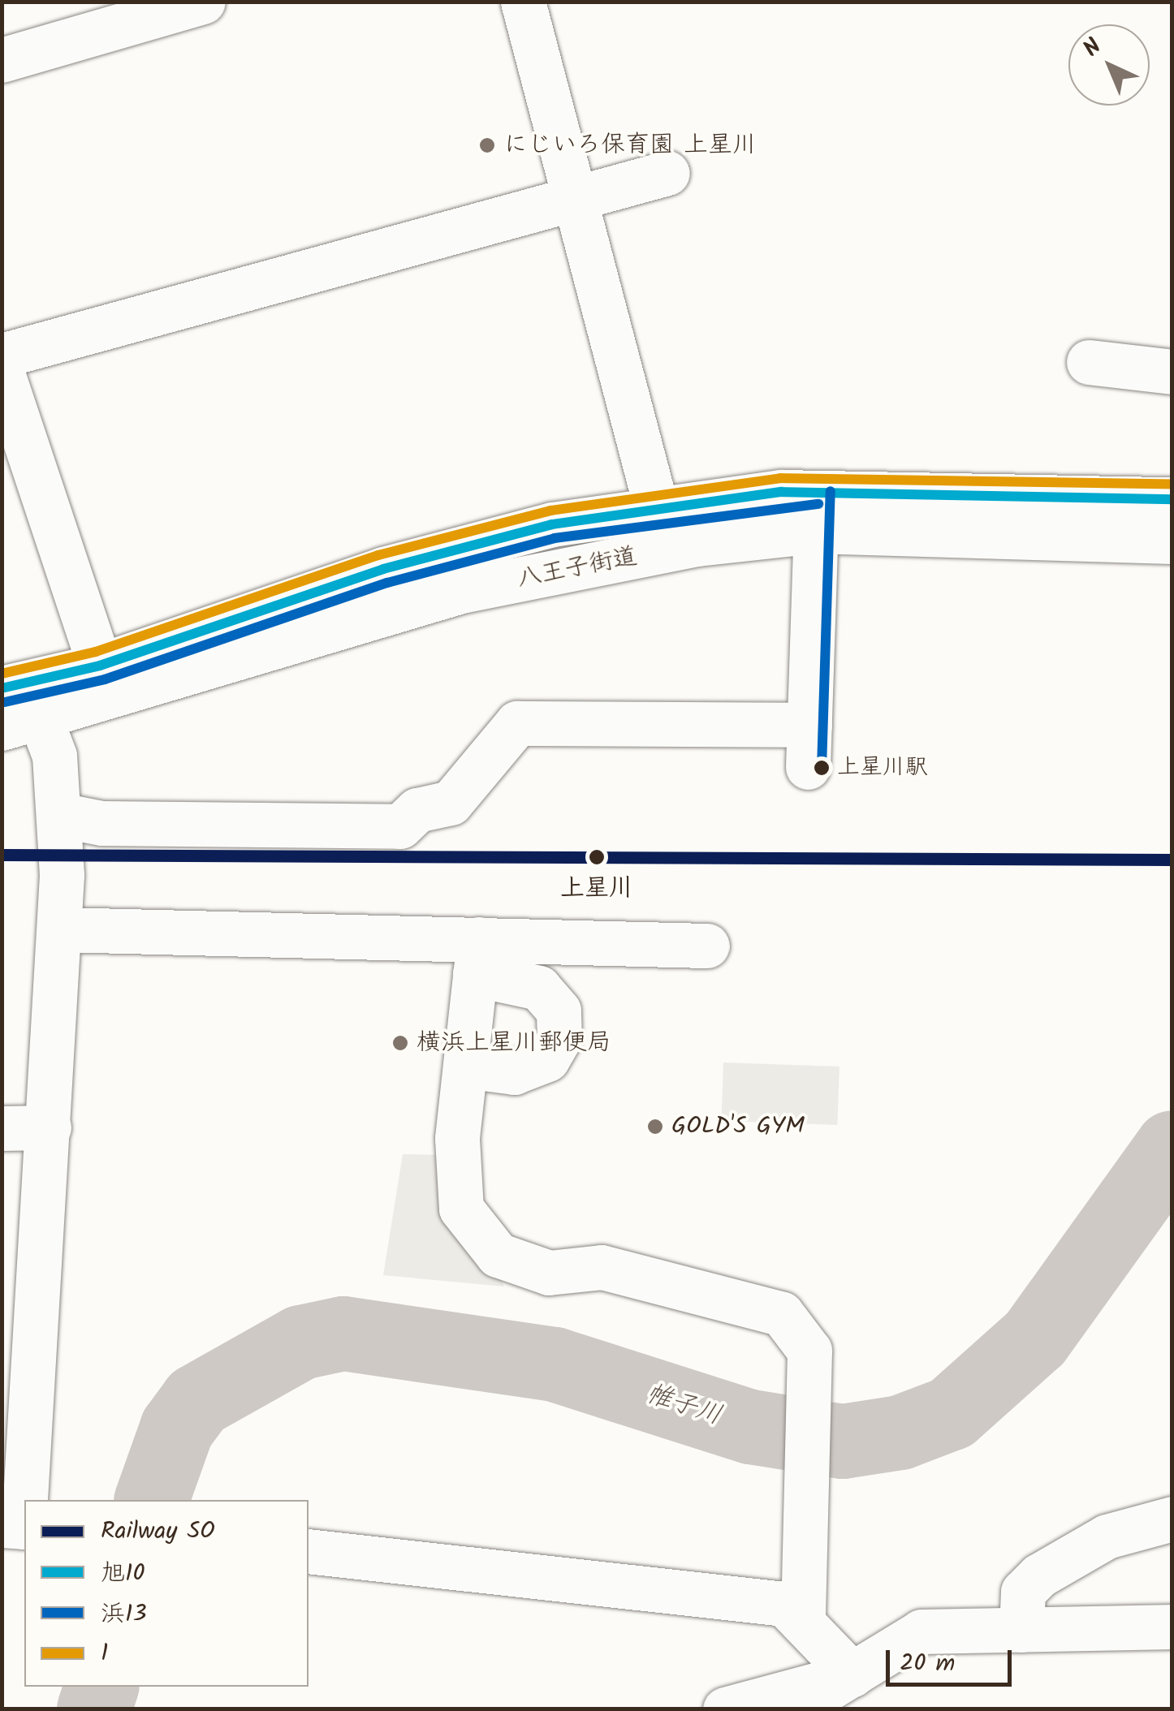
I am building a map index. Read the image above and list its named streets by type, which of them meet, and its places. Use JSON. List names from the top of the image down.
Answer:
{
  "streets": {
    "main road": ["八王子街道"]
  },
  "water": ["帷子川"],
  "places": [
    "にじいろ保育園 上星川",
    "上星川駅",
    "上星川",
    "横浜上星川郵便局",
    "GOLD'S GYM"
  ],
  "lines": [
    "transit line 1",
    "transit line 浜13",
    "transit line 旭10",
    "rail line SO"
  ],
  "legend": [
    "Railway SO",
    "旭10",
    "浜13",
    "1"
  ],
  "scale_bar": "20 m",
  "north": "top left"
}
